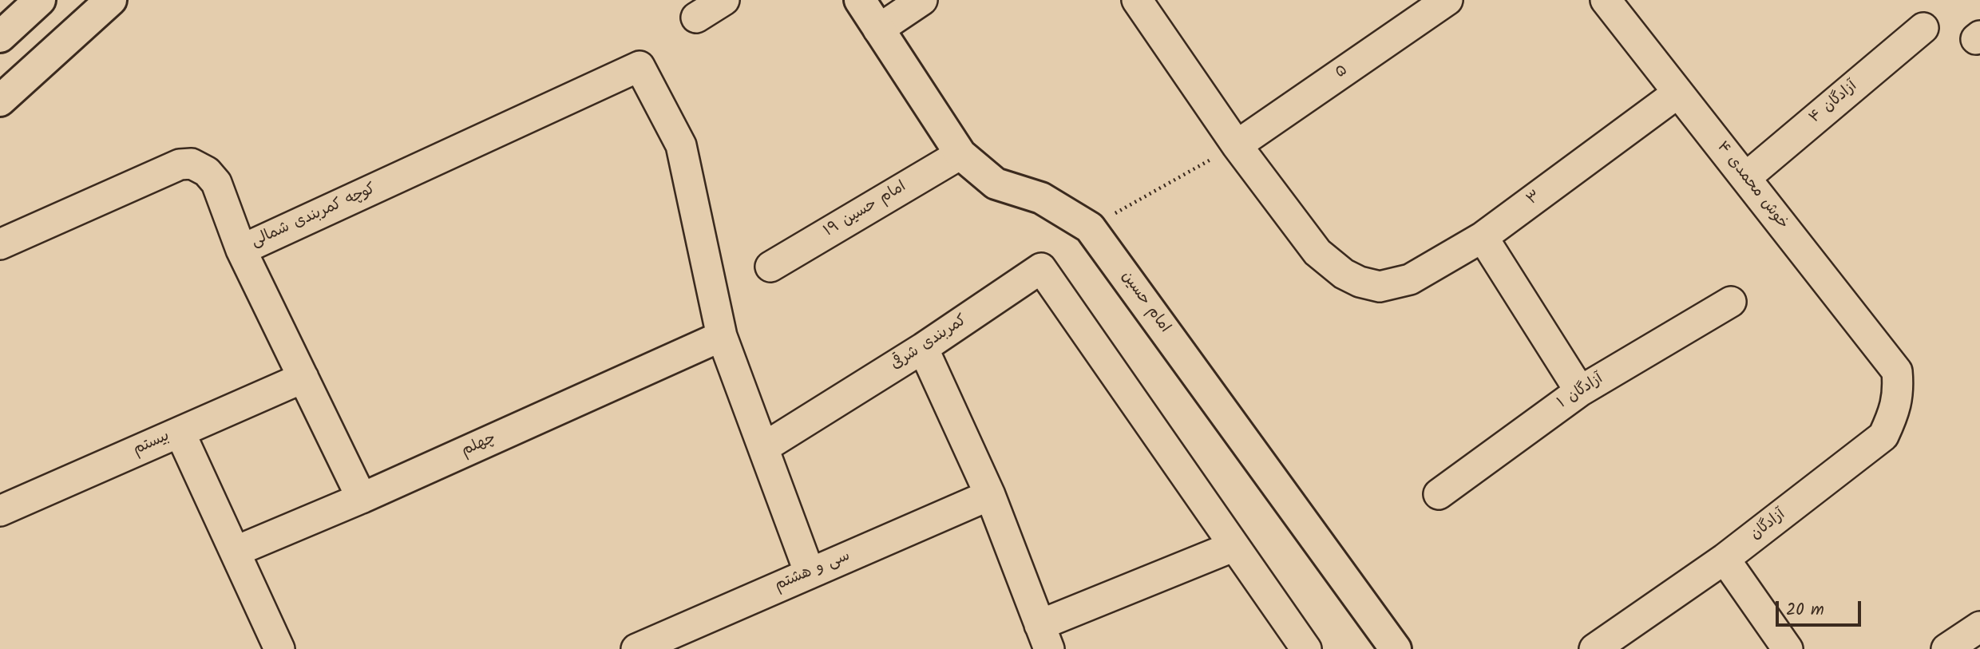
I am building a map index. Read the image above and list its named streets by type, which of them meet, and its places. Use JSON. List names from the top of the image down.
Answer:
{
  "streets": {
    "street": [
      "۵",
      "آزادگان ۴",
      "خوش محمدی ۴",
      "۳",
      "امام حسین ۱۹",
      "کوچه کمربندی شمالی",
      "امام حسین",
      "کمربندی شرقی",
      "آزادگان ۱",
      "بیستم",
      "چهلم",
      "آزادگان",
      "سی و هشتم"
    ]
  },
  "crossings": [
    ["۵", "۳"],
    ["آزادگان ۴", "خوش محمدی ۴"],
    ["خوش محمدی ۴", "۳"],
    ["خوش محمدی ۴", "آزادگان"],
    ["امام حسین ۱۹", "امام حسین"],
    ["کوچه کمربندی شمالی", "چهلم"]
  ],
  "scale_bar": "20 m"
}
